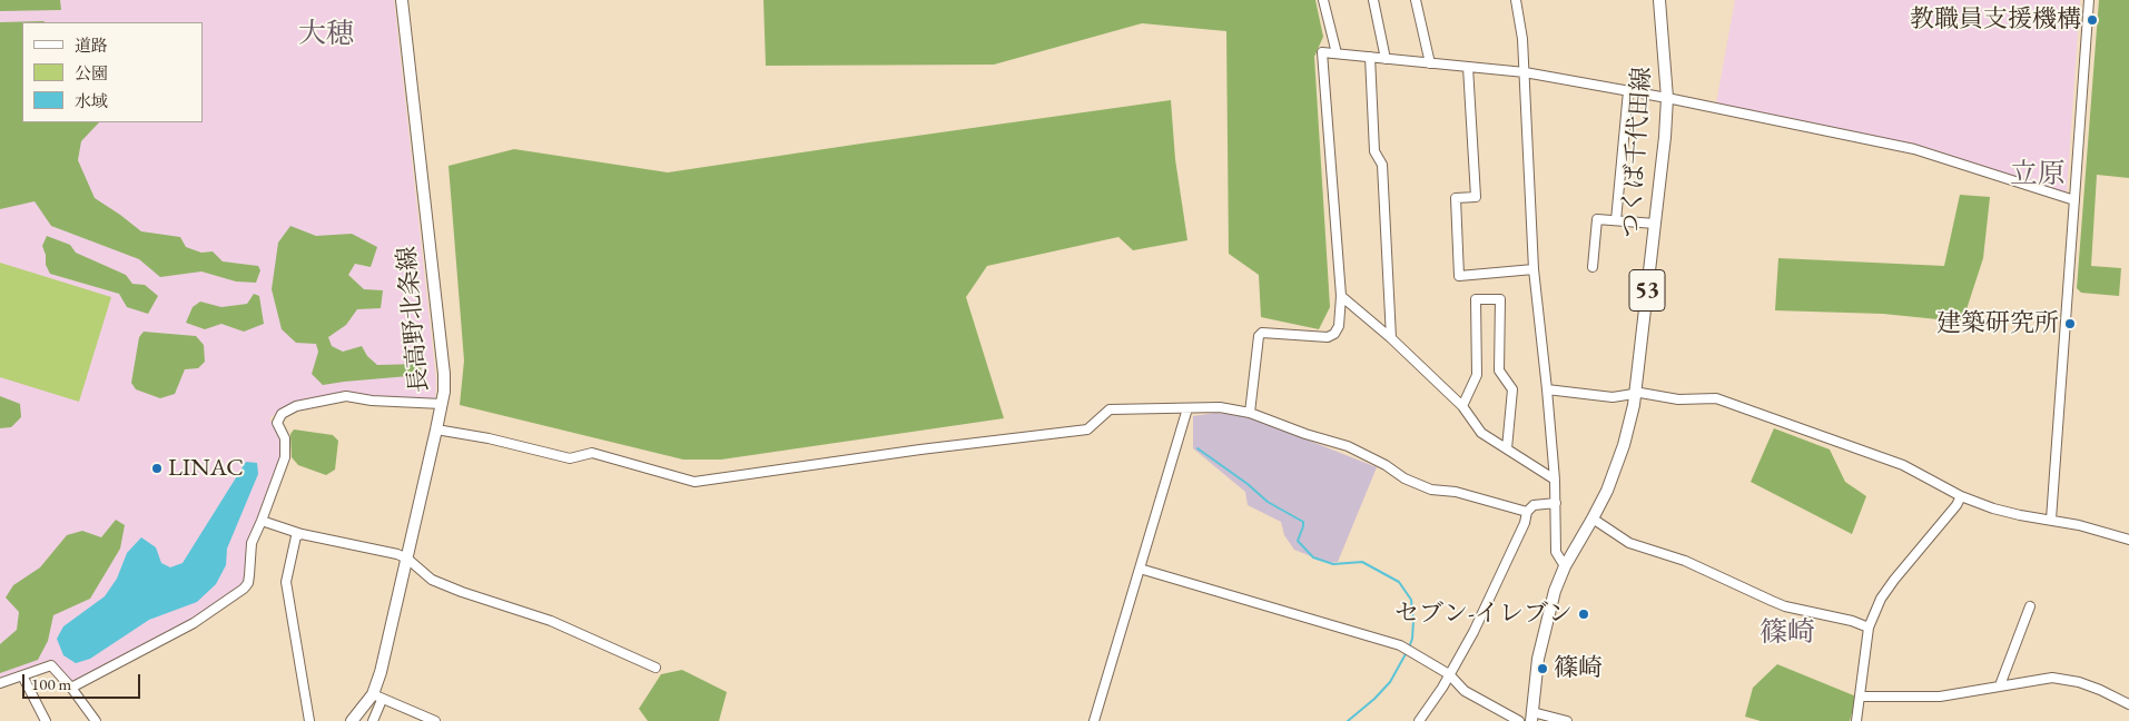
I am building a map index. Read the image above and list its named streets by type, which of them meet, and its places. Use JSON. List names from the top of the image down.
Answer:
{
  "streets": {
    "main road": ["つくば千代田線", "53", "長高野北条線"]
  },
  "districts": ["大穂", "立原", "篠崎"],
  "places": [
    "教職員支援機構",
    "建築研究所",
    "LINAC",
    "セブン-イレブン",
    "篠崎"
  ],
  "legend": ["道路", "公園", "水域"],
  "scale_bar": "100 m"
}
